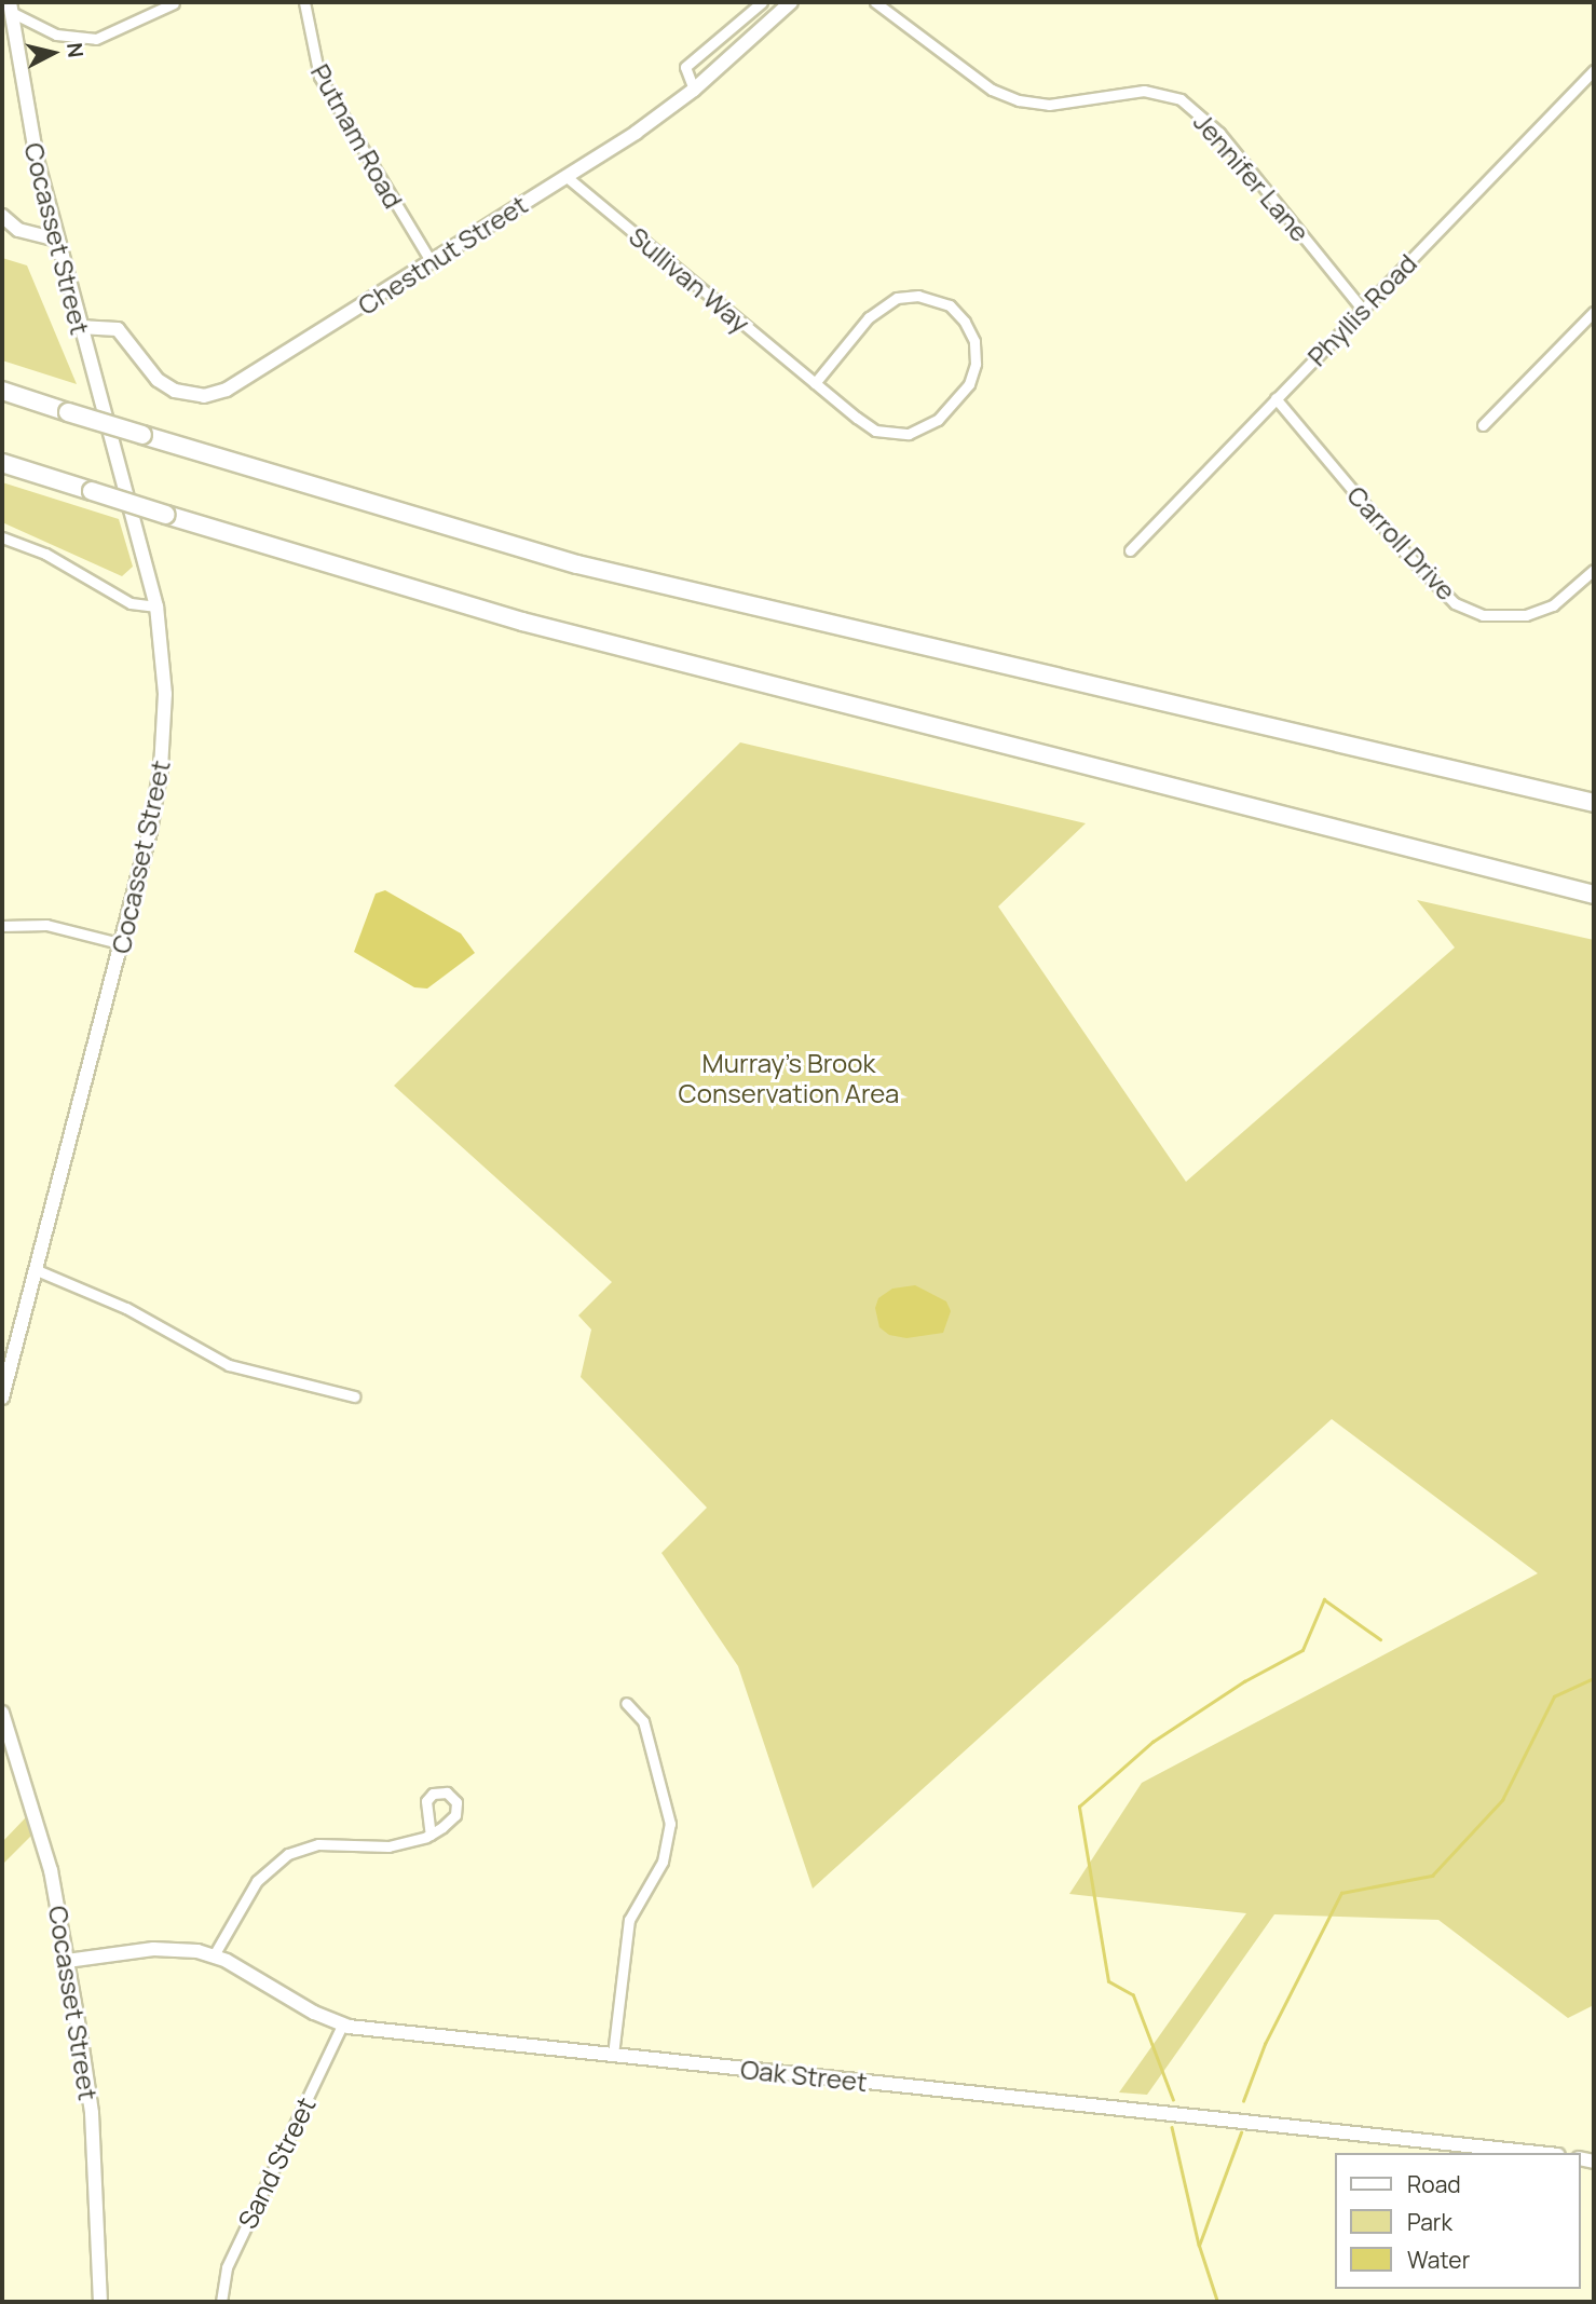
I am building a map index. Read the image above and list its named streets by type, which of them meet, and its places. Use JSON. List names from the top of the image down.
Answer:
{
  "streets": {
    "street": [
      "Putnam Road",
      "Jennifer Lane",
      "Cocasset Street",
      "Chestnut Street",
      "Sullivan Way",
      "Phyllis Road",
      "Carroll Drive",
      "Oak Street",
      "Sand Street"
    ]
  },
  "crossings": [
    ["Putnam Road", "Chestnut Street"],
    ["Jennifer Lane", "Phyllis Road"],
    ["Cocasset Street", "Chestnut Street"],
    ["Cocasset Street", "Oak Street"],
    ["Chestnut Street", "Sullivan Way"],
    ["Phyllis Road", "Carroll Drive"],
    ["Oak Street", "Sand Street"]
  ],
  "parks": ["Murray's Brook Conservation Area"],
  "legend": ["Road", "Park", "Water"],
  "north": "right"
}
